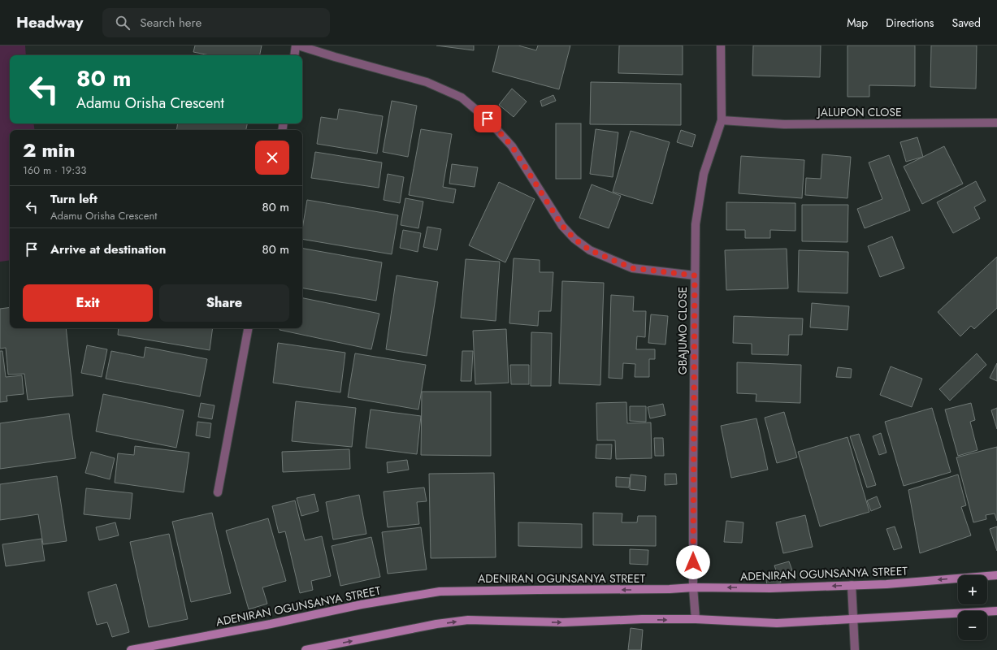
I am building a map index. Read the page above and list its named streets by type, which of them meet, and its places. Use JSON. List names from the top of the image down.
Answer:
{
  "streets": {
    "main road": ["ADENIRAN OGUNSANYA STREET"],
    "street": ["JALUPON CLOSE", "GBAJUMO CLOSE"]
  },
  "crossings": [
    ["JALUPON CLOSE", "GBAJUMO CLOSE"],
    ["GBAJUMO CLOSE", "ADENIRAN OGUNSANYA STREET"]
  ],
  "page": {
    "header": "Headway",
    "search": "Search here",
    "nav": ["Map", "Directions", "Saved"],
    "turn": ["80 m", "Adamu Orisha Crescent"],
    "heading": ["2 min", "160 m · 19:33"],
    "list": [
      {
        "name": "Turn left",
        "note": "Adamu Orisha Crescent",
        "value": "80 m"
      },
      {
        "name": "Arrive at destination",
        "value": "80 m"
      }
    ],
    "buttons": ["Exit", "Share"],
    "map_buttons": ["+", "−"]
  }
}
